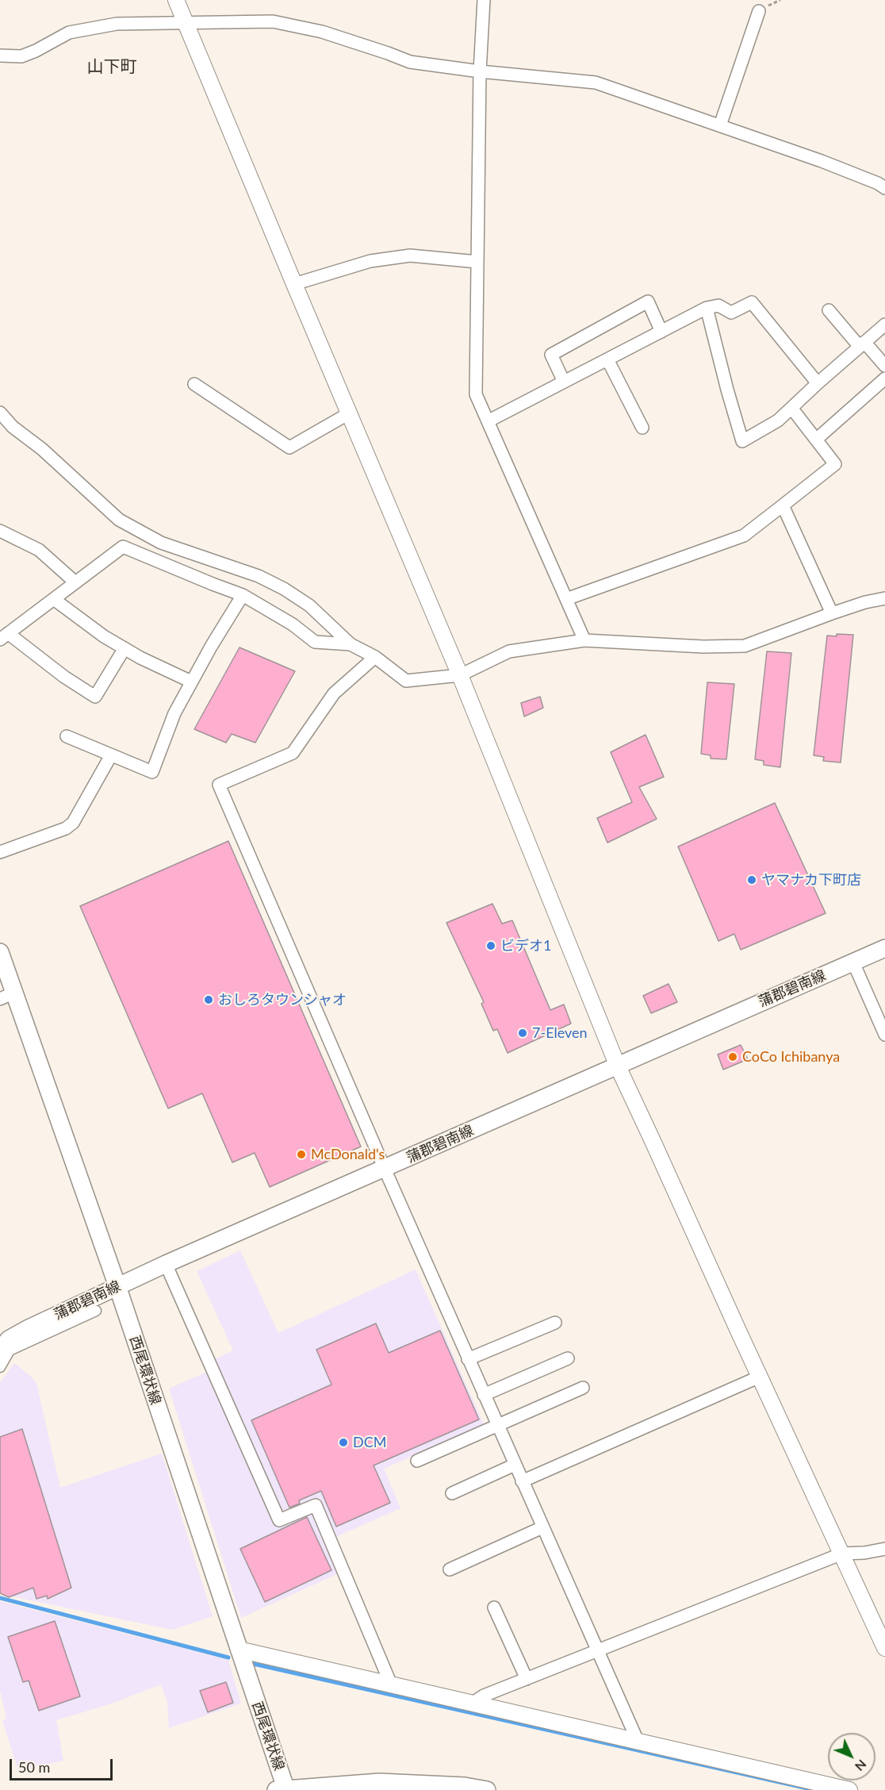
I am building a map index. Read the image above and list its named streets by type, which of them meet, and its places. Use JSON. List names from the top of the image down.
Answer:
{
  "streets": {
    "main road": ["蒲郡碧南線", "西尾環状線"]
  },
  "crossings": [
    ["蒲郡碧南線", "西尾環状線"]
  ],
  "districts": ["山下町"],
  "places": [
    "ヤマナカ下町店",
    "ビデオ1",
    "おしろタウンシャオ",
    "7-Eleven",
    "CoCo Ichibanya",
    "McDonald's",
    "DCM"
  ],
  "scale_bar": "50 m",
  "north": "bottom right"
}
